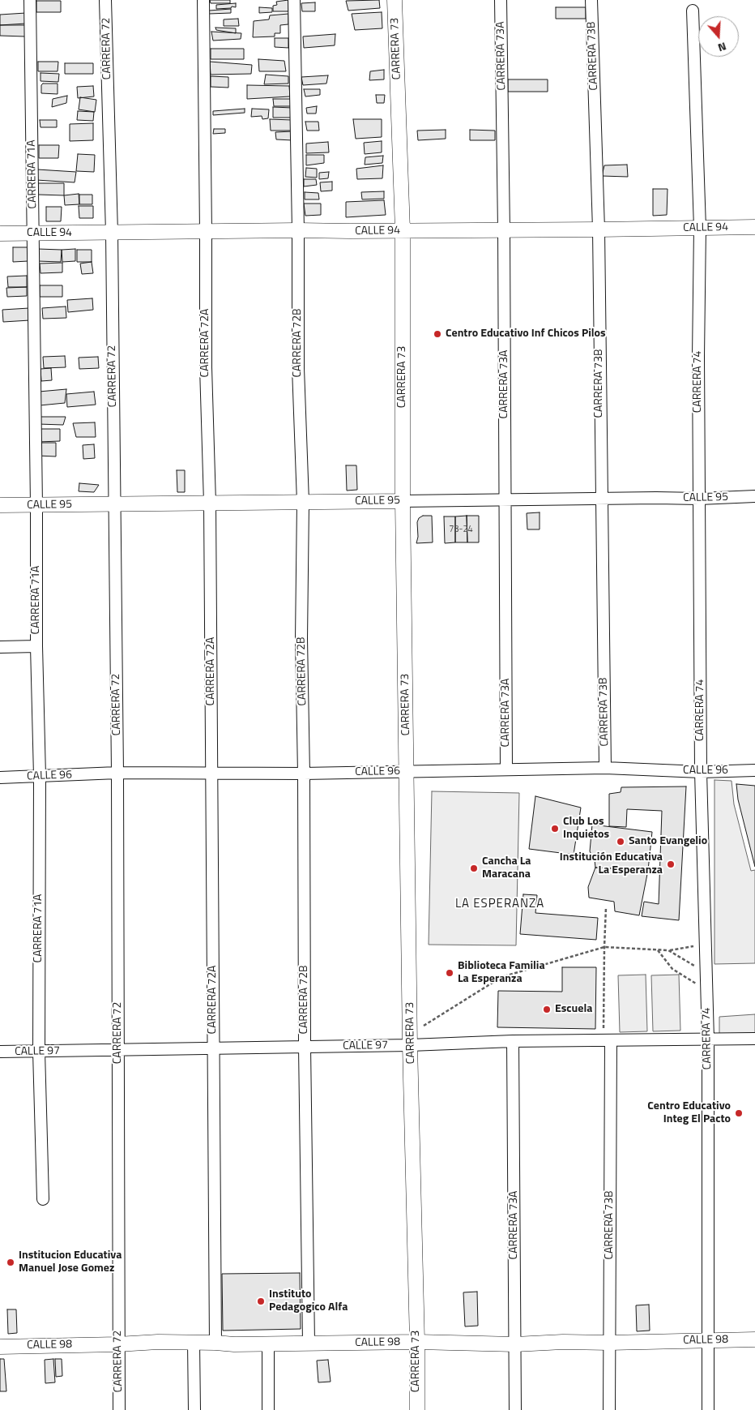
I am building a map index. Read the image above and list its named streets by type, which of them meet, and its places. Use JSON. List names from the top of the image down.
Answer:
{
  "streets": {
    "street": [
      "CARRERA 72",
      "CARRERA 73",
      "CARRERA 73A",
      "CARRERA 73B",
      "CARRERA 71A",
      "CALLE 94",
      "CARRERA 72A",
      "CARRERA 72B",
      "CARRERA 74",
      "CALLE 95",
      "CALLE 96",
      "CALLE 97",
      "CALLE 98"
    ]
  },
  "crossings": [
    ["CARRERA 72", "CALLE 94"],
    ["CARRERA 72", "CALLE 95"],
    ["CARRERA 72", "CALLE 96"],
    ["CARRERA 72", "CALLE 97"],
    ["CARRERA 72", "CALLE 98"],
    ["CARRERA 73", "CALLE 94"],
    ["CARRERA 73", "CALLE 95"],
    ["CARRERA 73", "CALLE 96"],
    ["CARRERA 73", "CALLE 97"],
    ["CARRERA 73", "CALLE 98"],
    ["CARRERA 73A", "CALLE 94"],
    ["CARRERA 73A", "CALLE 95"],
    ["CARRERA 73A", "CALLE 96"],
    ["CARRERA 73A", "CALLE 97"],
    ["CARRERA 73A", "CALLE 98"],
    ["CARRERA 73B", "CALLE 94"],
    ["CARRERA 73B", "CALLE 95"],
    ["CARRERA 73B", "CALLE 96"],
    ["CARRERA 73B", "CALLE 97"],
    ["CARRERA 73B", "CALLE 98"],
    ["CARRERA 71A", "CALLE 94"],
    ["CARRERA 71A", "CALLE 95"],
    ["CARRERA 71A", "CALLE 96"],
    ["CARRERA 71A", "CALLE 97"],
    ["CALLE 94", "CARRERA 72A"],
    ["CALLE 94", "CARRERA 72B"],
    ["CALLE 94", "CARRERA 74"],
    ["CARRERA 72A", "CALLE 95"],
    ["CARRERA 72A", "CALLE 96"],
    ["CARRERA 72A", "CALLE 97"],
    ["CARRERA 72A", "CALLE 98"],
    ["CARRERA 72B", "CALLE 95"],
    ["CARRERA 72B", "CALLE 96"],
    ["CARRERA 72B", "CALLE 97"],
    ["CARRERA 72B", "CALLE 98"],
    ["CARRERA 74", "CALLE 95"],
    ["CARRERA 74", "CALLE 96"],
    ["CARRERA 74", "CALLE 97"],
    ["CARRERA 74", "CALLE 98"]
  ],
  "districts": ["LA ESPERANZA"],
  "places": [
    "Centro Educativo Inf Chicos Pilos",
    "Club Los Inquietos",
    "Santo Evangelio",
    "Institución Educativa La Esperanza",
    "Cancha La Maracana",
    "Biblioteca Familia La Esperanza",
    "Escuela",
    "Centro Educativo Integ El Pacto",
    "Institucion Educativa Manuel Jose Gomez",
    "Instituto Pedagogico Alfa"
  ],
  "house_numbers": ["73-24"],
  "north": "bottom"
}
